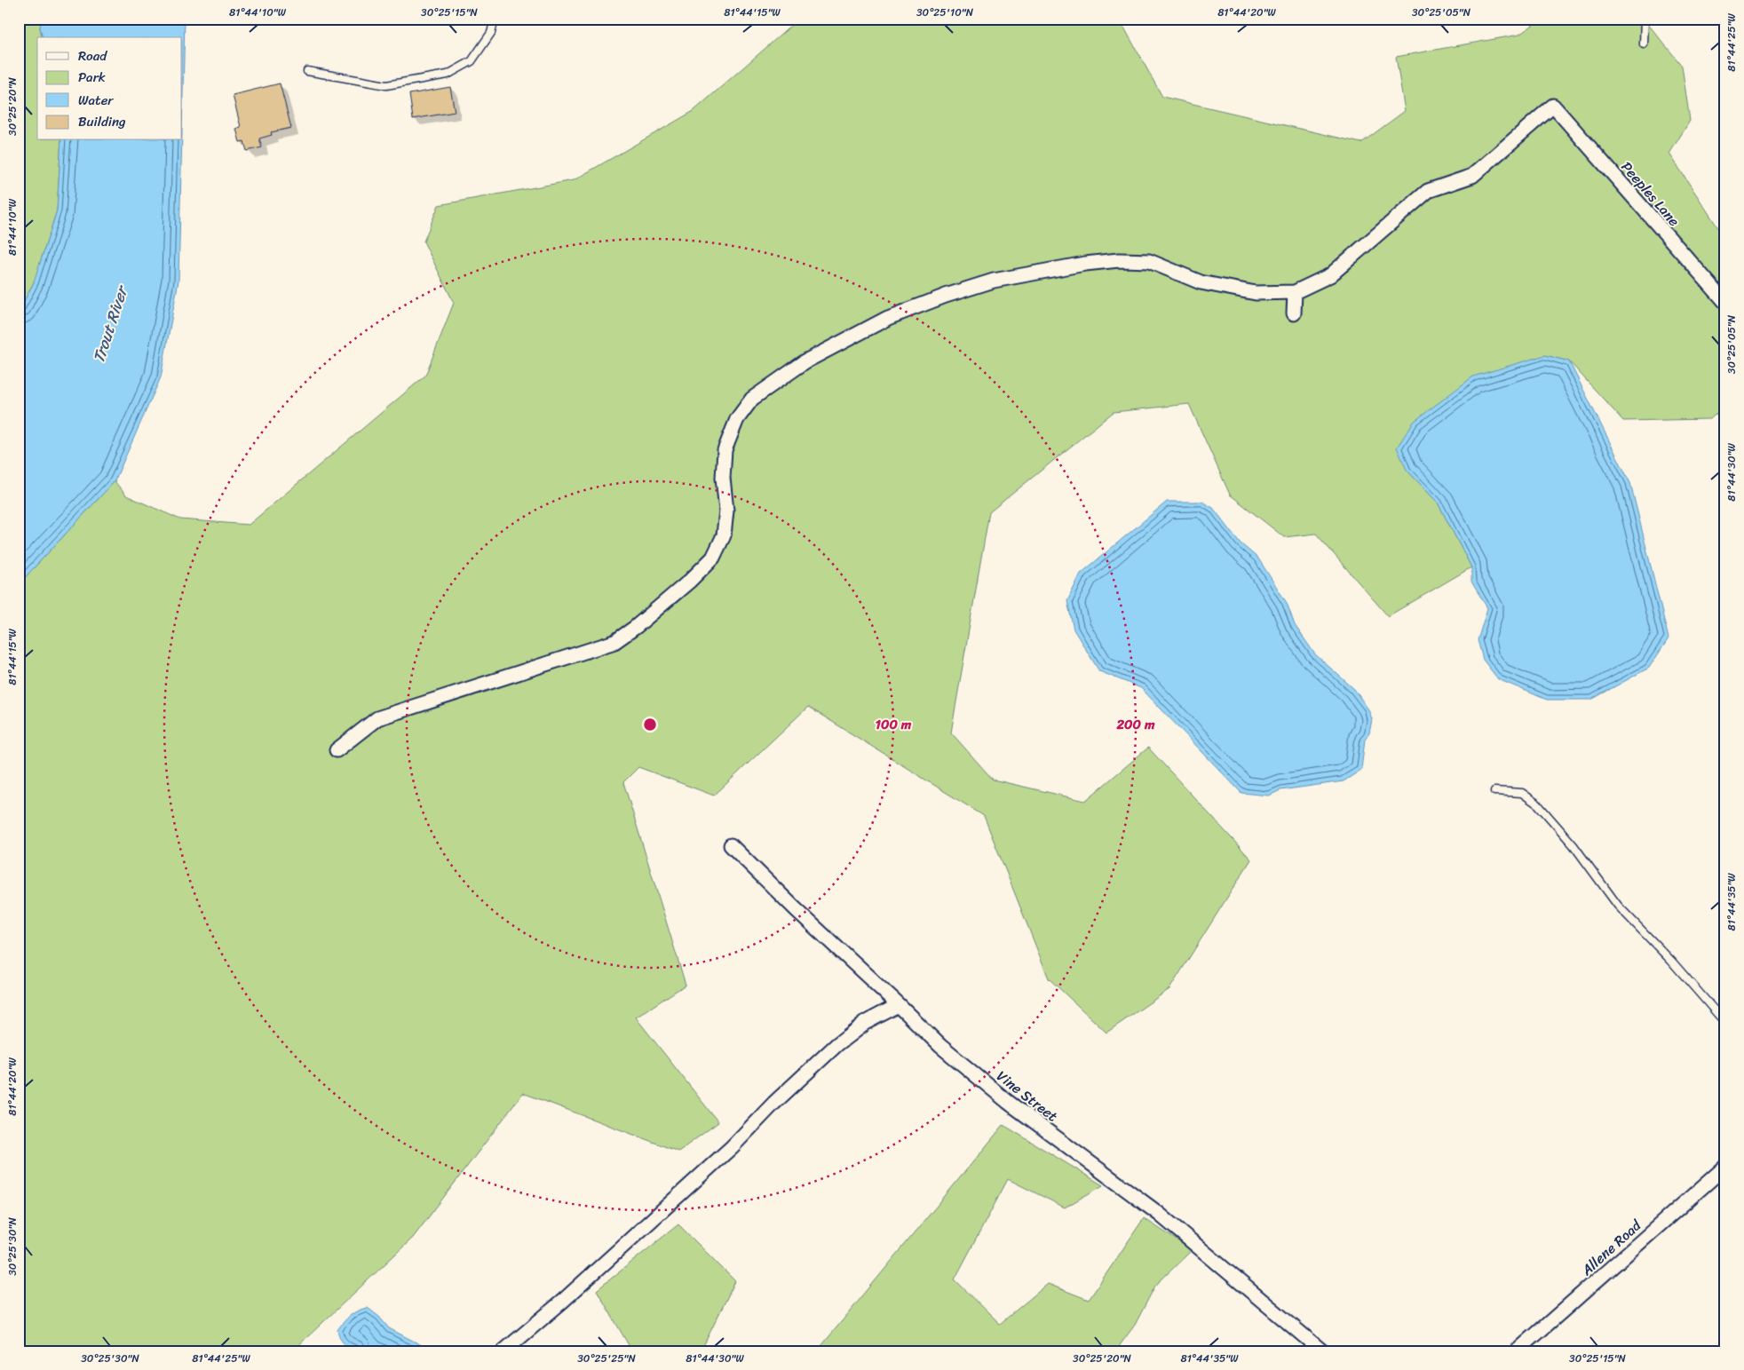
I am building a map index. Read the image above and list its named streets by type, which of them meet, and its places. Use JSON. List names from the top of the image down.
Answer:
{
  "streets": {
    "street": ["Peeples Lane", "Vine Street", "Allene Road"]
  },
  "water": ["Trout River"],
  "legend": [
    "Road",
    "Park",
    "Water",
    "Building"
  ],
  "coordinates": [
    "81°44'10\"W",
    "30°25'15\"N",
    "81°44'15\"W",
    "30°25'10\"N",
    "81°44'20\"W",
    "30°25'05\"N",
    "81°44'25\"W",
    "30°25'20\"N",
    "81°44'30\"W",
    "81°44'35\"W",
    "30°25'30\"N",
    "30°25'25\"N"
  ],
  "rings": ["100 m", "200 m"]
}
